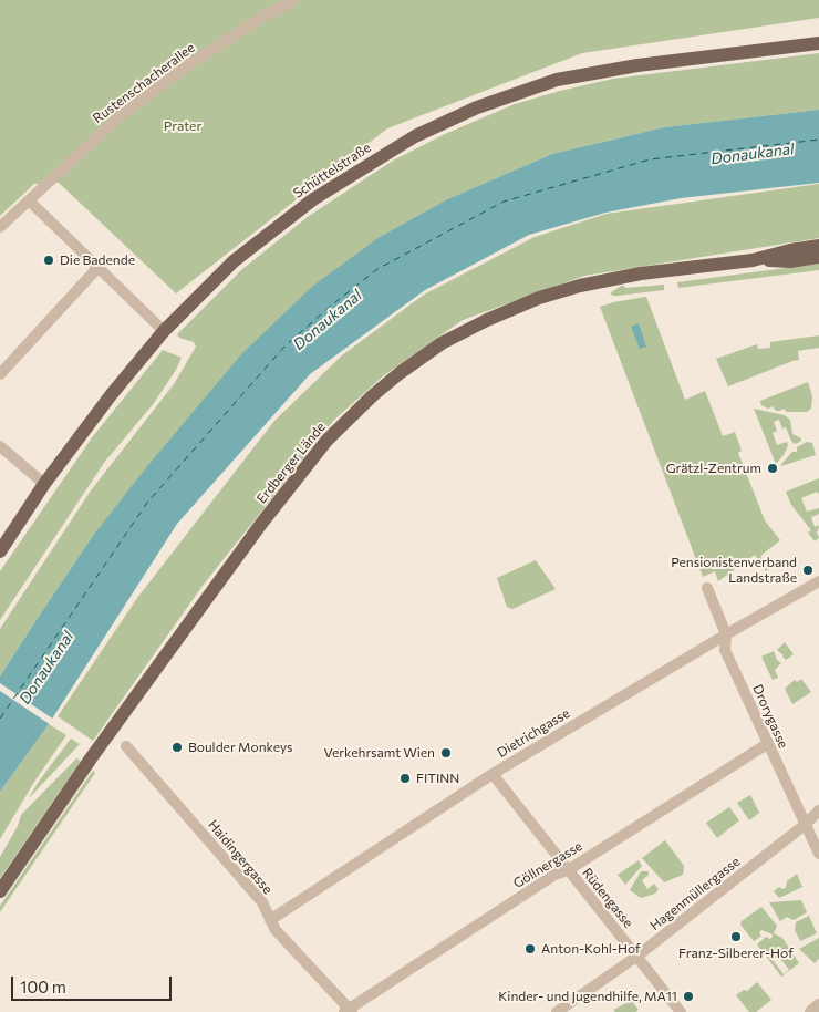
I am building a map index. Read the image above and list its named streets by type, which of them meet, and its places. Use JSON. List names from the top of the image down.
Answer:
{
  "streets": {
    "main road": ["Schüttelstraße", "Erdberger Lände"],
    "street": [
      "Rustenschacherallee",
      "Drorygasse",
      "Dietrichgasse",
      "Haidingergasse",
      "Göllnergasse",
      "Hagenmüllergasse",
      "Rüdengasse"
    ]
  },
  "crossings": [
    ["Drorygasse", "Dietrichgasse"],
    ["Drorygasse", "Göllnergasse"],
    ["Drorygasse", "Hagenmüllergasse"],
    ["Dietrichgasse", "Haidingergasse"],
    ["Dietrichgasse", "Rüdengasse"],
    ["Haidingergasse", "Göllnergasse"],
    ["Göllnergasse", "Rüdengasse"],
    ["Hagenmüllergasse", "Rüdengasse"]
  ],
  "water": ["Donaukanal"],
  "parks": ["Prater"],
  "places": [
    "Die Badende",
    "Grätzl-Zentrum",
    "Pensionistenverband Landstraße",
    "Boulder Monkeys",
    "Verkehrsamt Wien",
    "FITINN",
    "Franz-Silberer-Hof",
    "Anton-Kohl-Hof",
    "Kinder- und Jugendhilfe, MA11"
  ],
  "scale_bar": "100 m"
}
